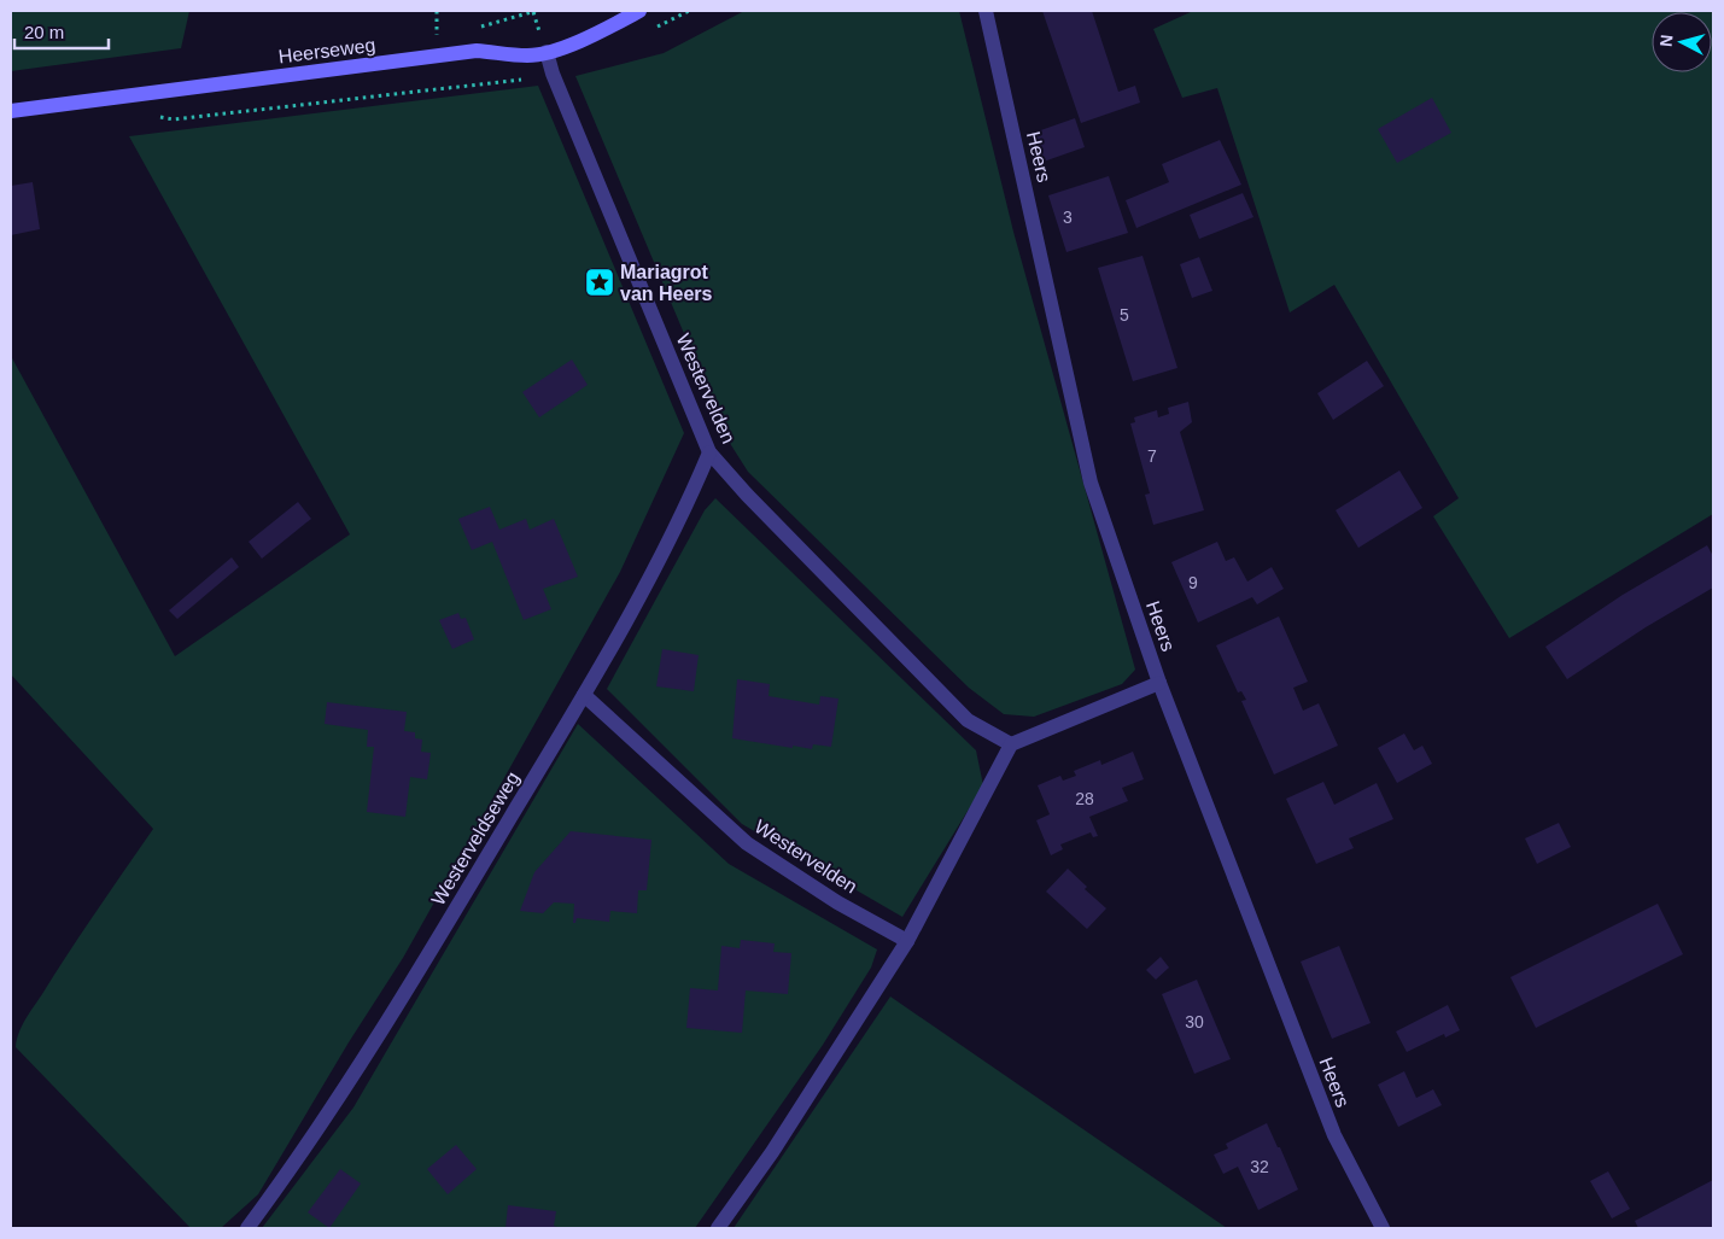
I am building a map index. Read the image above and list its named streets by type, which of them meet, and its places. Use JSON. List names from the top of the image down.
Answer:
{
  "streets": {
    "street": [
      "Heerseweg",
      "Heers",
      "Westervelden",
      "Westerveldseweg"
    ]
  },
  "crossings": [
    ["Heerseweg", "Westervelden"],
    ["Westervelden", "Westerveldseweg"]
  ],
  "places": {
    "place": ["Mariagrot van Heers"]
  },
  "house_numbers": [
    "3",
    "5",
    "7",
    "9",
    "28",
    "30",
    "32"
  ],
  "scale_bar": "20 m",
  "north": "left"
}
